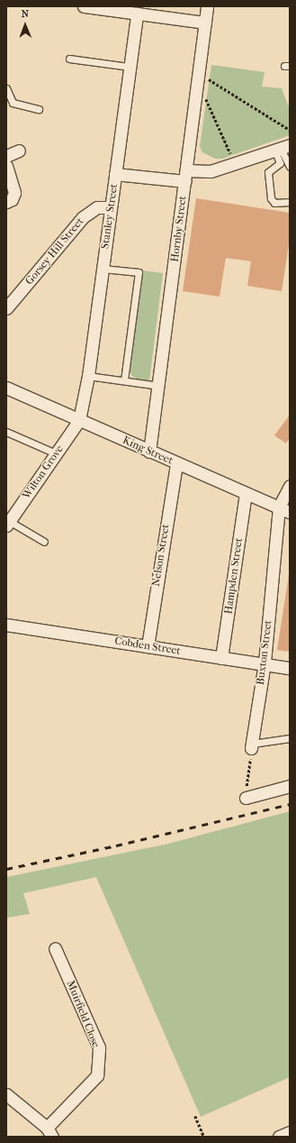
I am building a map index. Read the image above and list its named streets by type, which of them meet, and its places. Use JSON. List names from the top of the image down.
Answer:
{
  "streets": {
    "street": [
      "Stanley Street",
      "Hornby Street",
      "Gorsey Hill Street",
      "King Street",
      "Wilton Grove",
      "Nelson Street",
      "Hampden Street",
      "Cobden Street",
      "Buxton Street",
      "Muirfield Close"
    ]
  },
  "crossings": [
    ["Stanley Street", "Gorsey Hill Street"],
    ["Stanley Street", "King Street"],
    ["Stanley Street", "Wilton Grove"],
    ["Hornby Street", "King Street"],
    ["King Street", "Wilton Grove"],
    ["King Street", "Nelson Street"],
    ["King Street", "Hampden Street"],
    ["King Street", "Buxton Street"],
    ["Nelson Street", "Cobden Street"],
    ["Hampden Street", "Cobden Street"],
    ["Cobden Street", "Buxton Street"]
  ],
  "north": "top"
}
